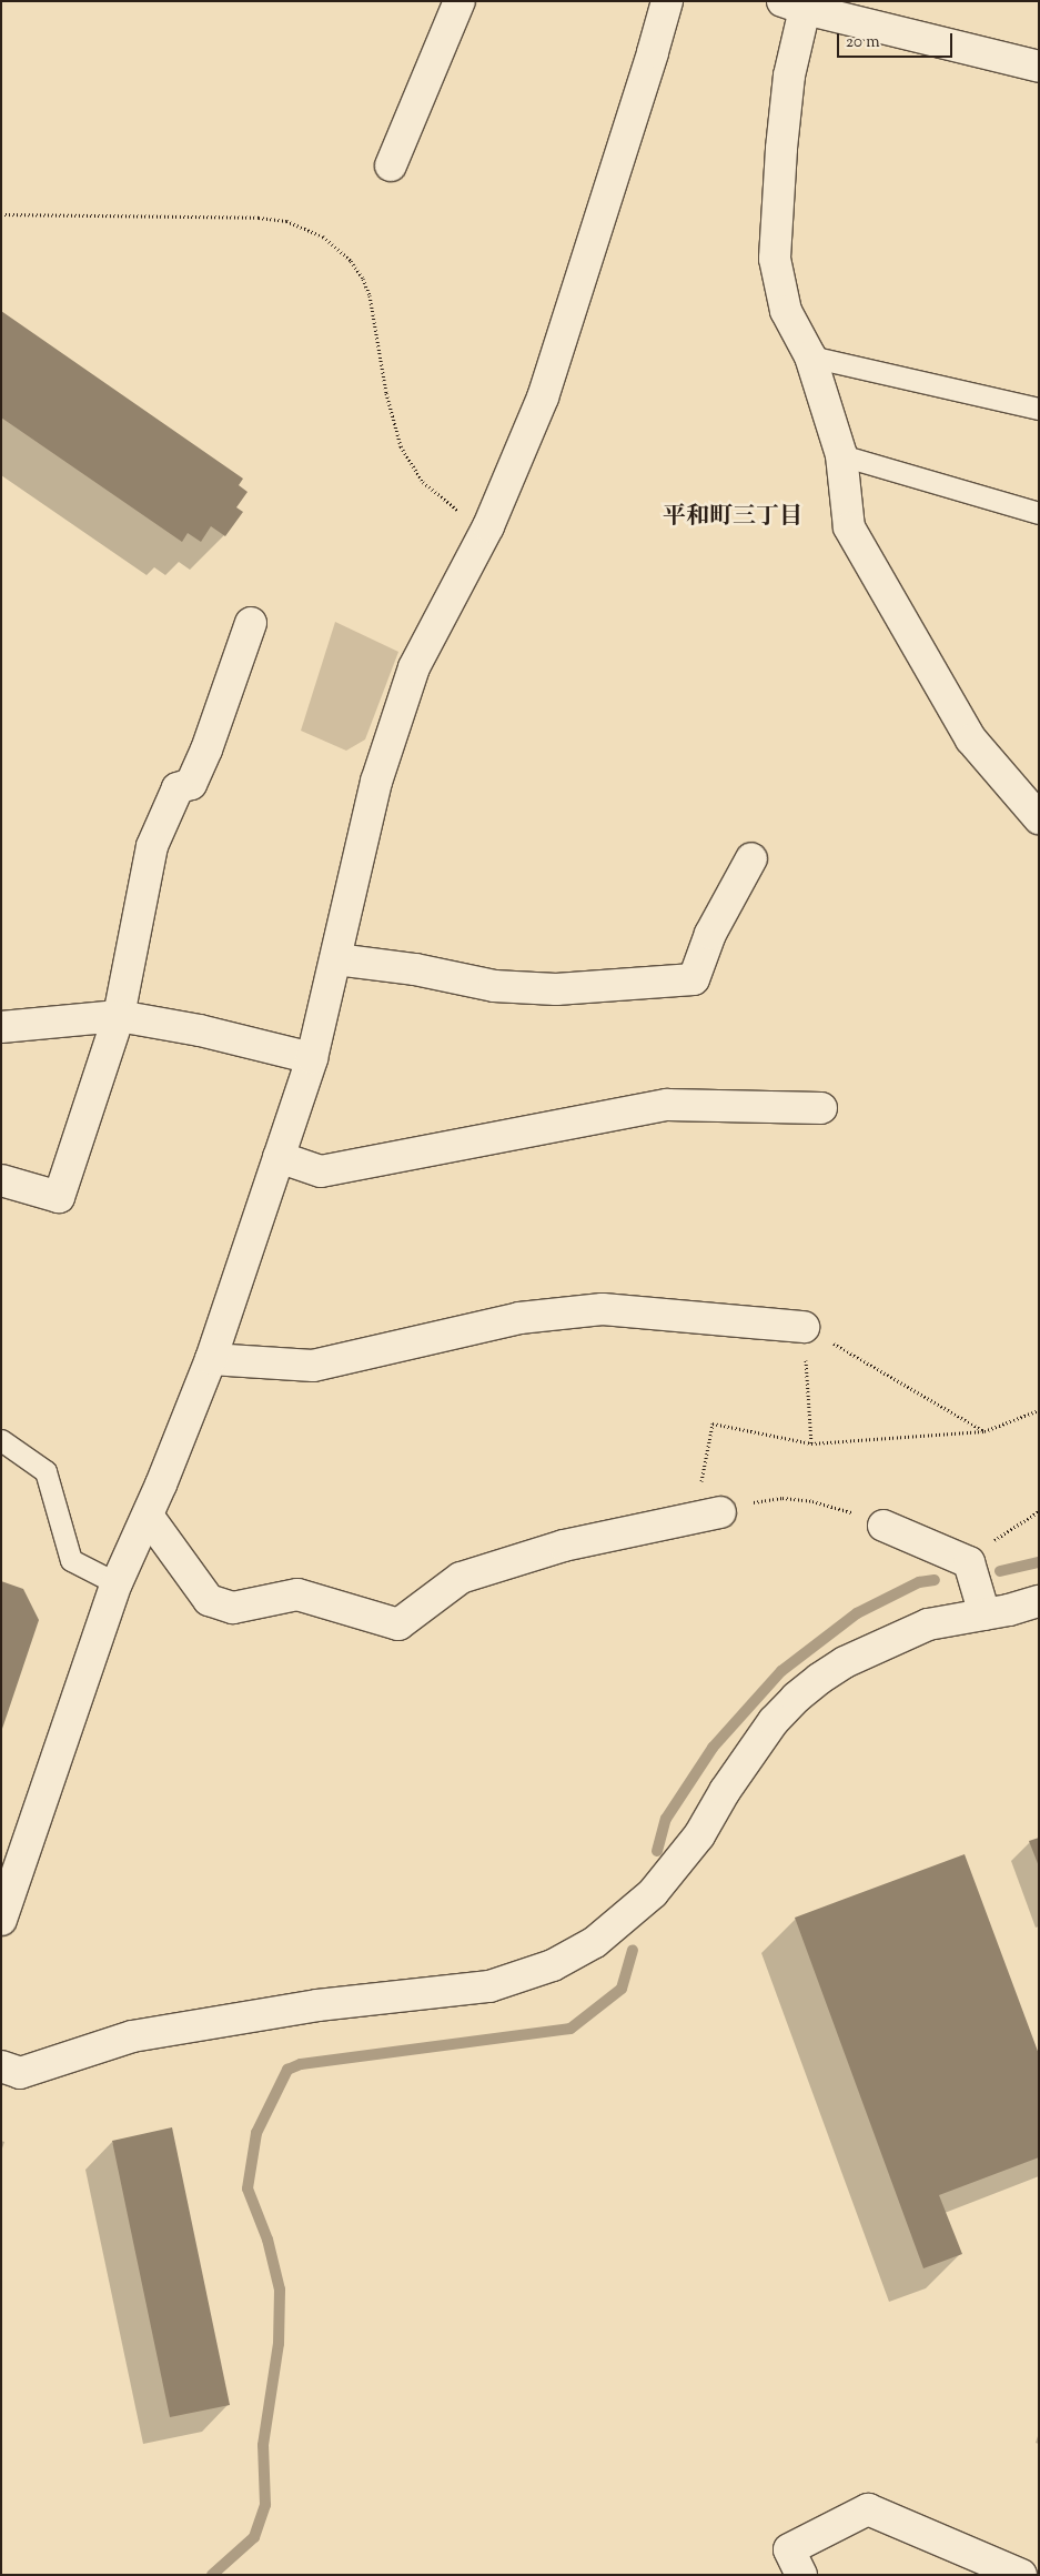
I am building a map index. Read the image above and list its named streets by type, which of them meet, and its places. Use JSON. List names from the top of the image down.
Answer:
{
  "districts": ["平和町三丁目"],
  "scale_bar": "20 m"
}
